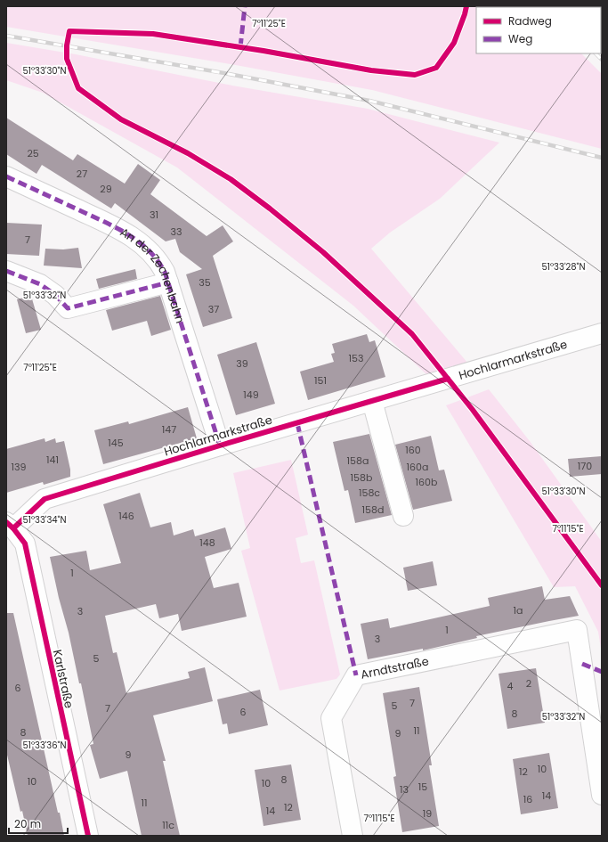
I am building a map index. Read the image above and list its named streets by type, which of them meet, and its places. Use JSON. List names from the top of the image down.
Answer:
{
  "streets": {
    "street": [
      "An der Zechenbahn",
      "Hochlarmarkstraße",
      "Arndtstraße",
      "Karlstraße"
    ]
  },
  "crossings": [
    ["An der Zechenbahn", "Hochlarmarkstraße"],
    ["Hochlarmarkstraße", "Karlstraße"]
  ],
  "house_numbers": [
    "25",
    "27",
    "29",
    "31",
    "33",
    "7",
    "35",
    "37",
    "153",
    "39",
    "151",
    "149",
    "147",
    "145",
    "160",
    "141",
    "158a",
    "170",
    "139",
    "160a",
    "158b",
    "160b",
    "158c",
    "158d",
    "146",
    "148",
    "1",
    "1a",
    "3",
    "1",
    "3",
    "5",
    "2",
    "4",
    "6",
    "7",
    "5",
    "7",
    "6",
    "8",
    "11",
    "8",
    "9",
    "9",
    "10",
    "12",
    "8",
    "10",
    "10",
    "15",
    "13",
    "14",
    "16",
    "11",
    "12",
    "14",
    "19",
    "11c"
  ],
  "legend": ["Radweg", "Weg"],
  "scale_bar": "20 m",
  "coordinates": [
    "7°11'25\"E",
    "51°33'30\"N",
    "51°33'28\"N",
    "51°33'32\"N",
    "51°33'34\"N",
    "7°11'15\"E",
    "51°33'36\"N"
  ]
}
